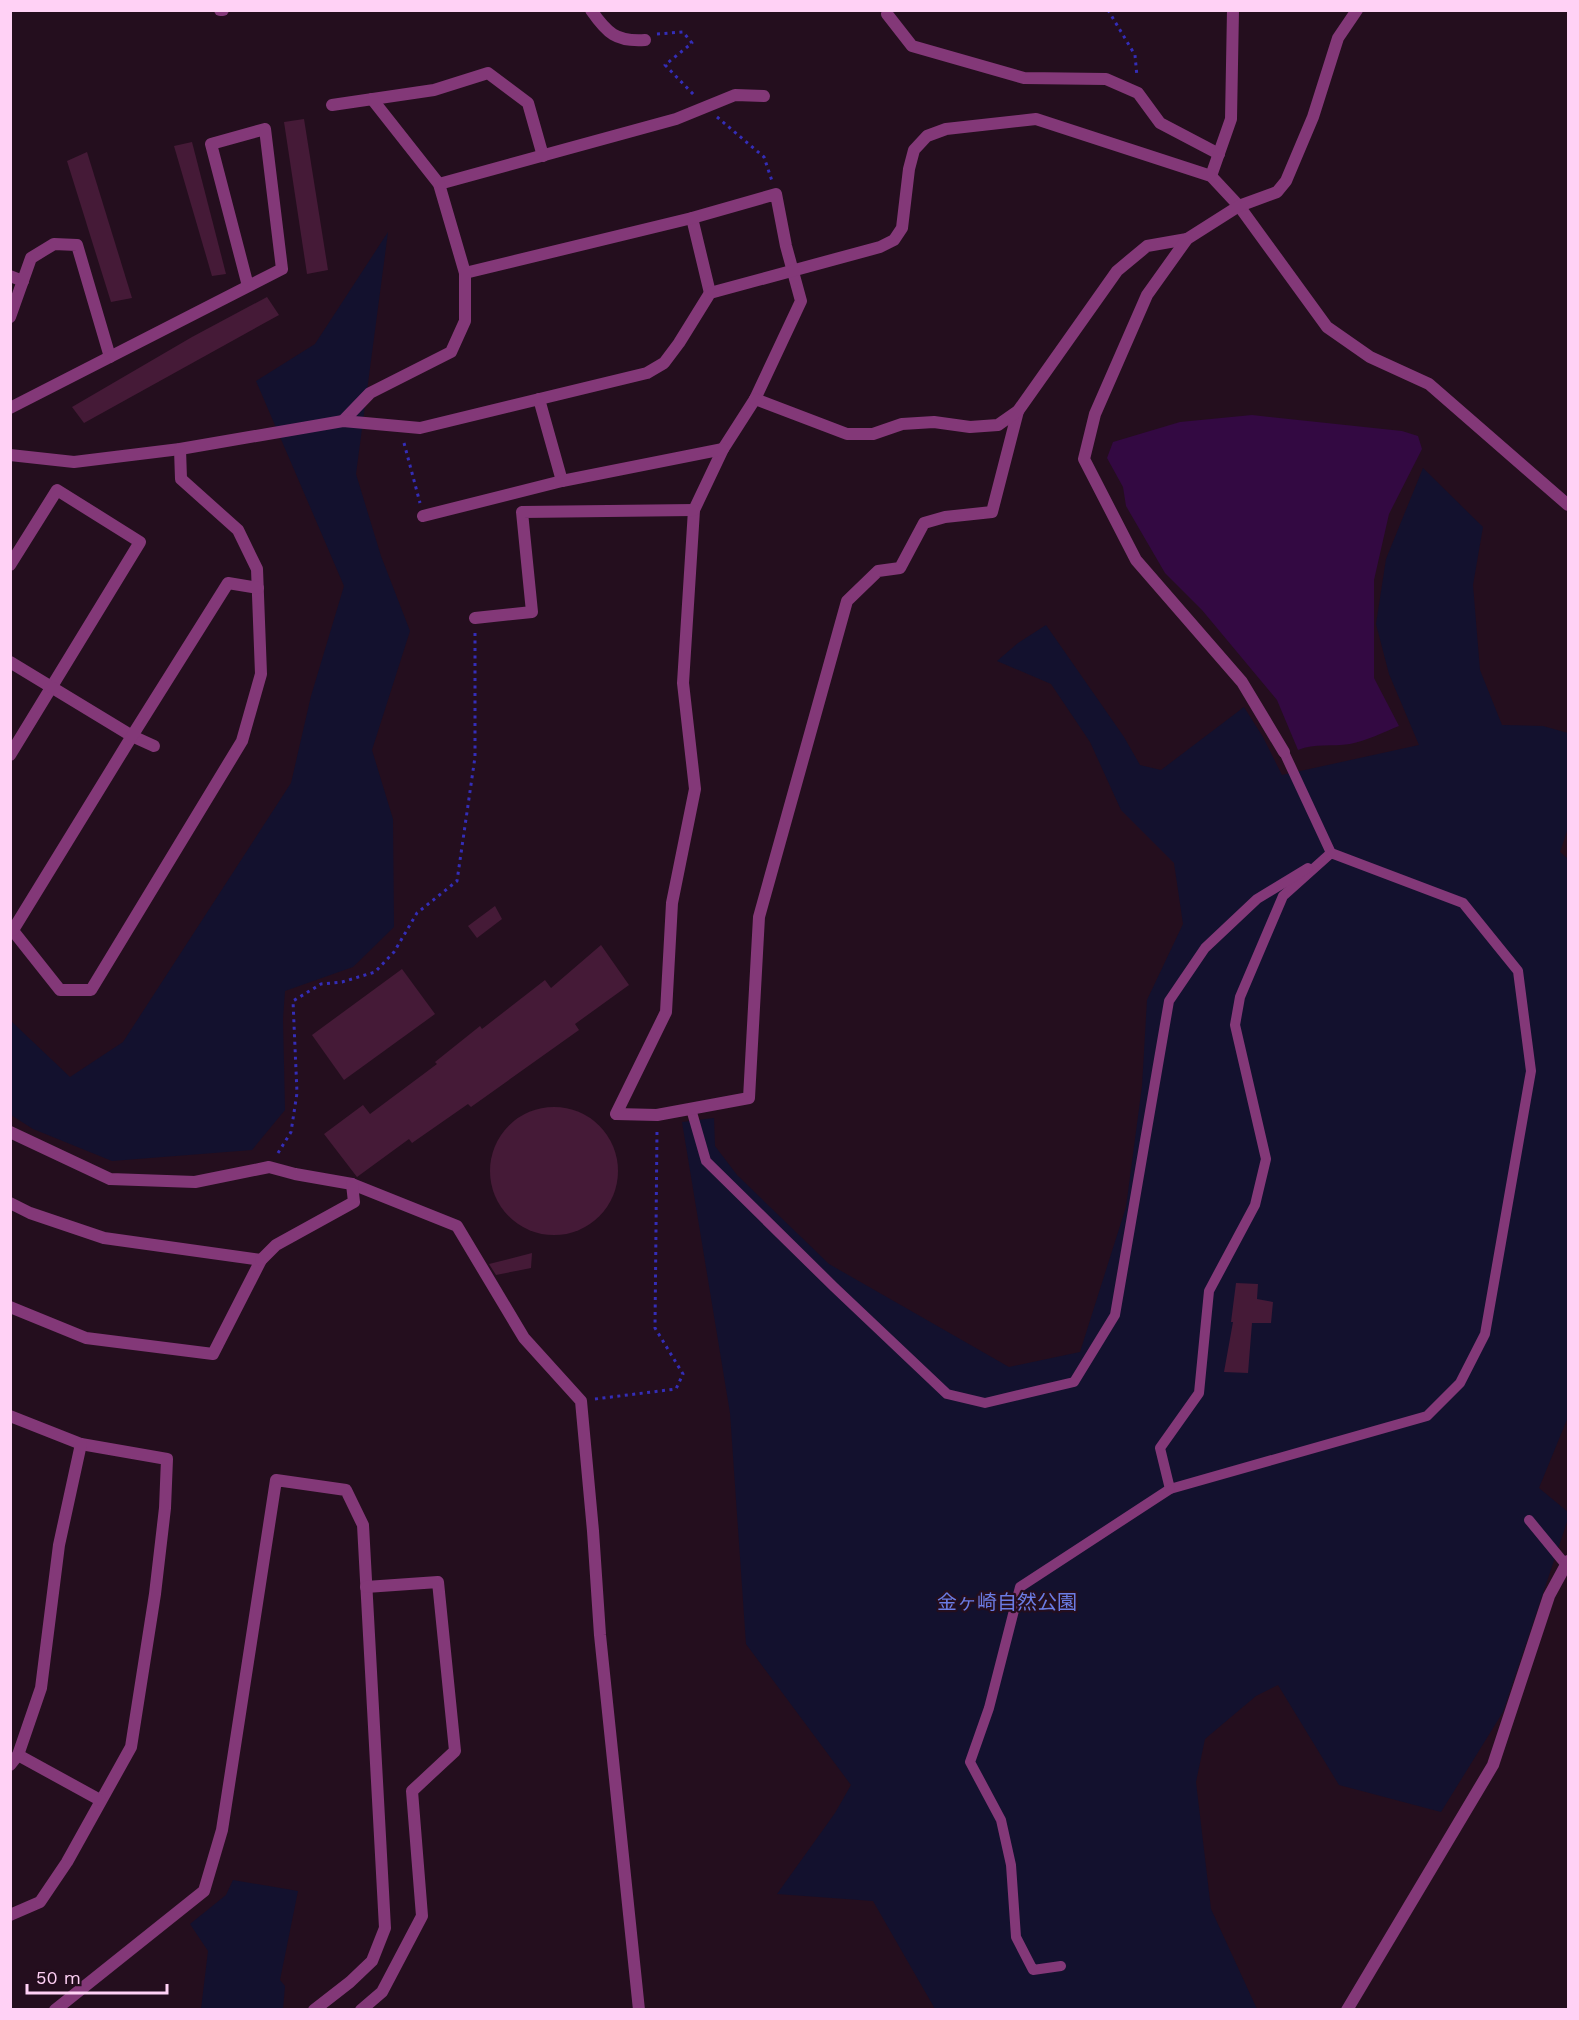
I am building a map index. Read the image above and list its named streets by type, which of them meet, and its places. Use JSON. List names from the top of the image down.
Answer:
{
  "parks": ["金ヶ崎自然公園"],
  "scale_bar": "50 m"
}
